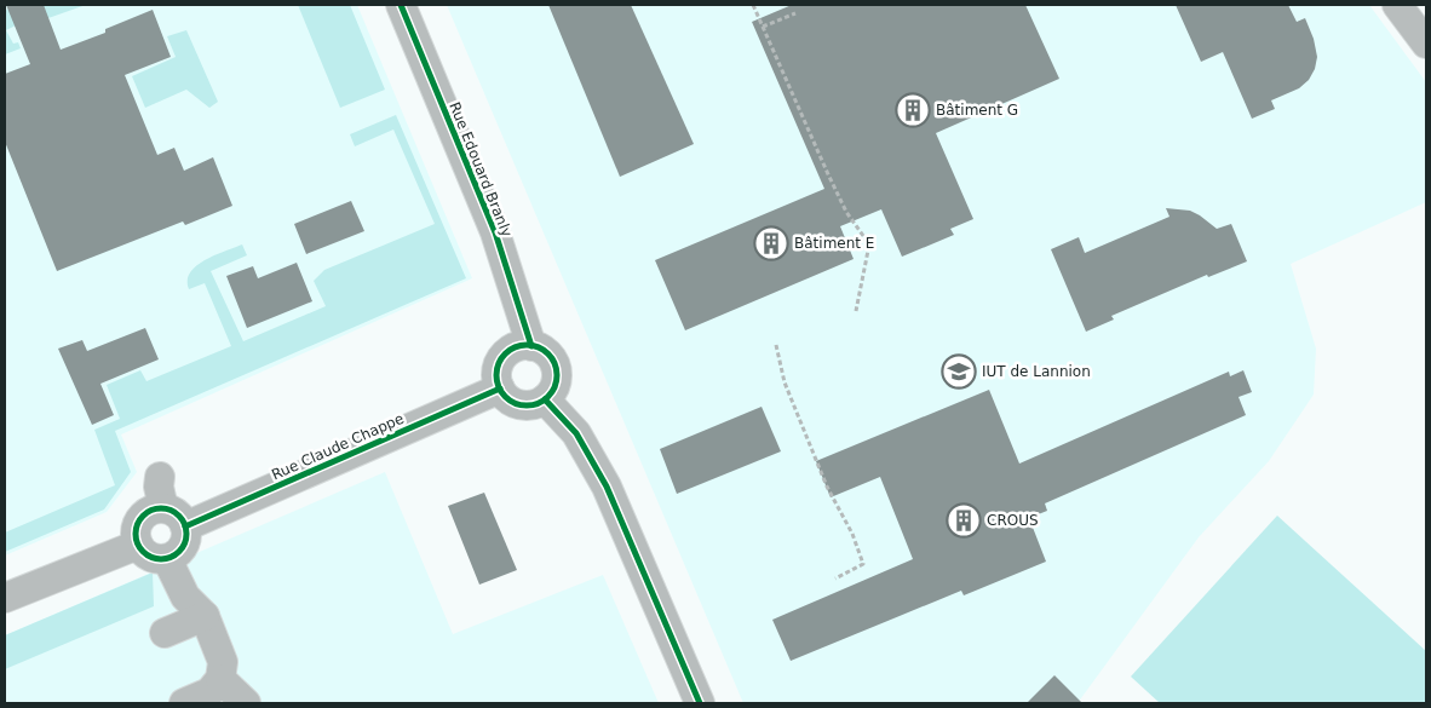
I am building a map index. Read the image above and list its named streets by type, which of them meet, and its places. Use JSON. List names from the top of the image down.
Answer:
{
  "streets": {
    "street": ["Rue Edouard Branly", "Rue Claude Chappe"]
  },
  "crossings": [
    ["Rue Edouard Branly", "Rue Claude Chappe"]
  ],
  "places": {
    "building": ["Bâtiment G", "Bâtiment E", "CROUS"],
    "school or university": ["IUT de Lannion"]
  }
}
